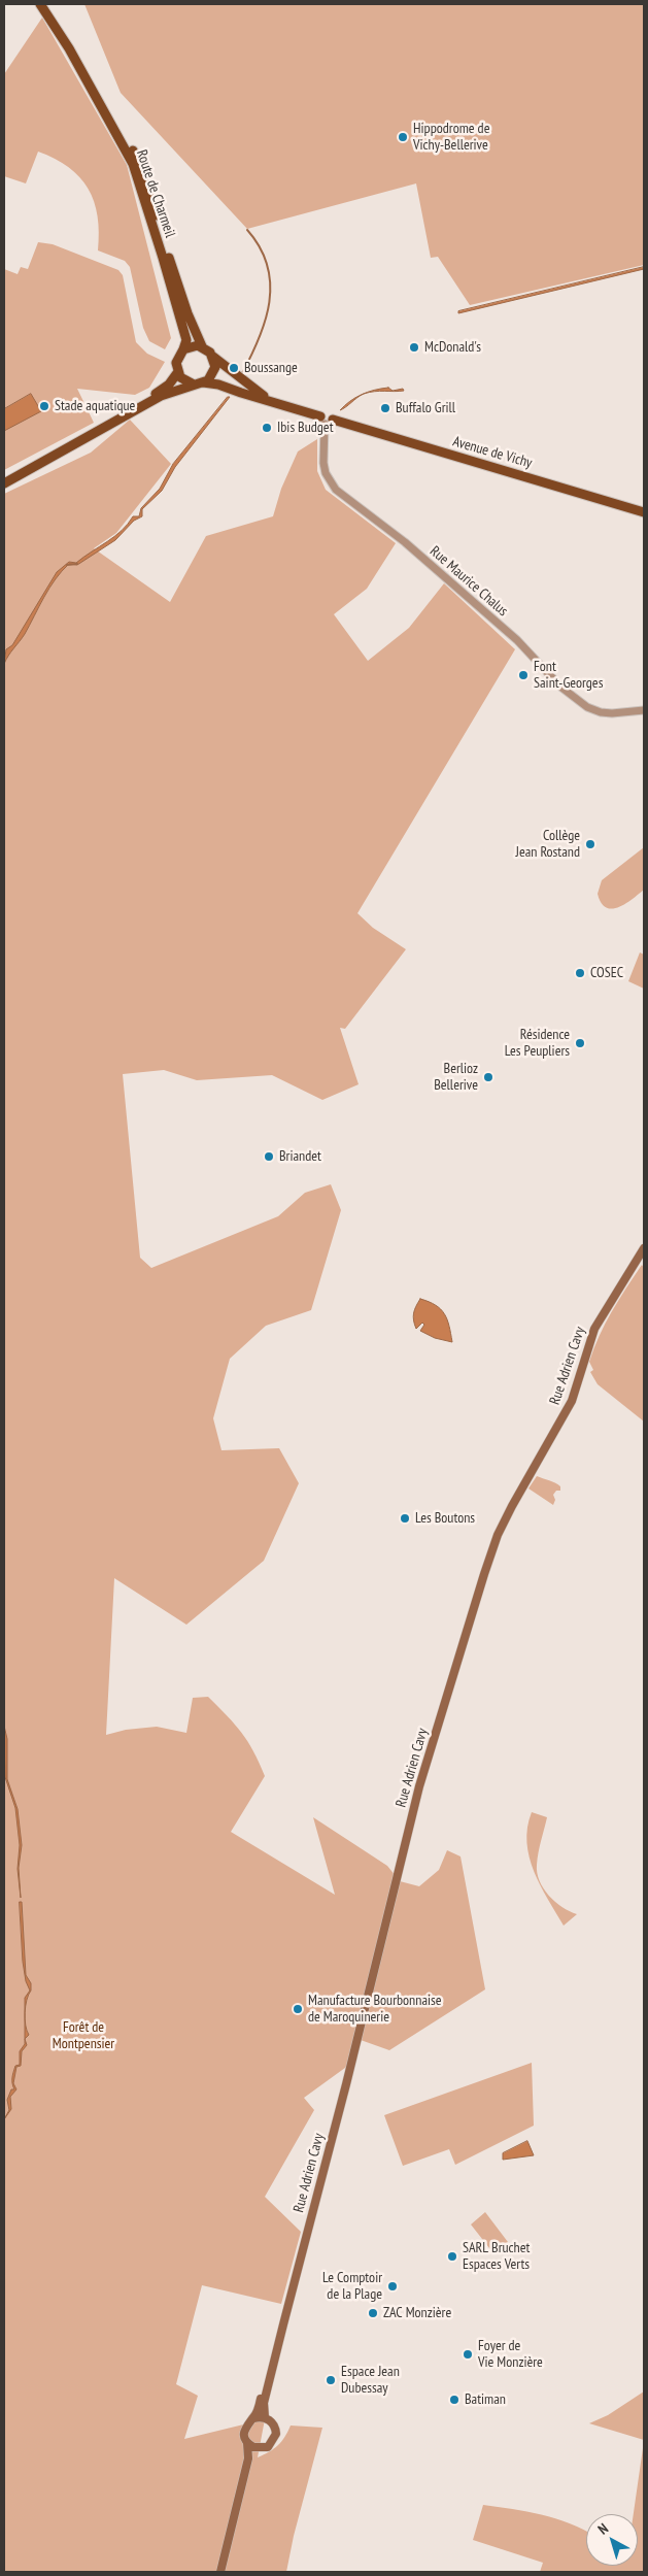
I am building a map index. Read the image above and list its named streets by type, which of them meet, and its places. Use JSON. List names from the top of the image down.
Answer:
{
  "streets": {
    "main road": ["Route de Charmeil", "Avenue de Vichy", "Rue Adrien Cavy"],
    "street": ["Rue Maurice Chalus"]
  },
  "crossings": [
    ["Route de Charmeil", "Avenue de Vichy"],
    ["Avenue de Vichy", "Rue Maurice Chalus"]
  ],
  "parks": ["Forêt de Montpensier"],
  "places": [
    "Hippodrome de Vichy-Bellerive",
    "McDonald's",
    "Boussange",
    "Stade aquatique",
    "Buffalo Grill",
    "Ibis Budget",
    "Font Saint-Georges",
    "Collège Jean Rostand",
    "COSEC",
    "Résidence Les Peupliers",
    "Berlioz Bellerive",
    "Briandet",
    "Les Boutons",
    "Manufacture Bourbonnaise de Maroquinerie",
    "SARL Bruchet Espaces Verts",
    "Le Comptoir de la Plage",
    "ZAC Monzière",
    "Foyer de Vie Monzière",
    "Espace Jean Dubessay",
    "Batiman"
  ],
  "north": "top left"
}
